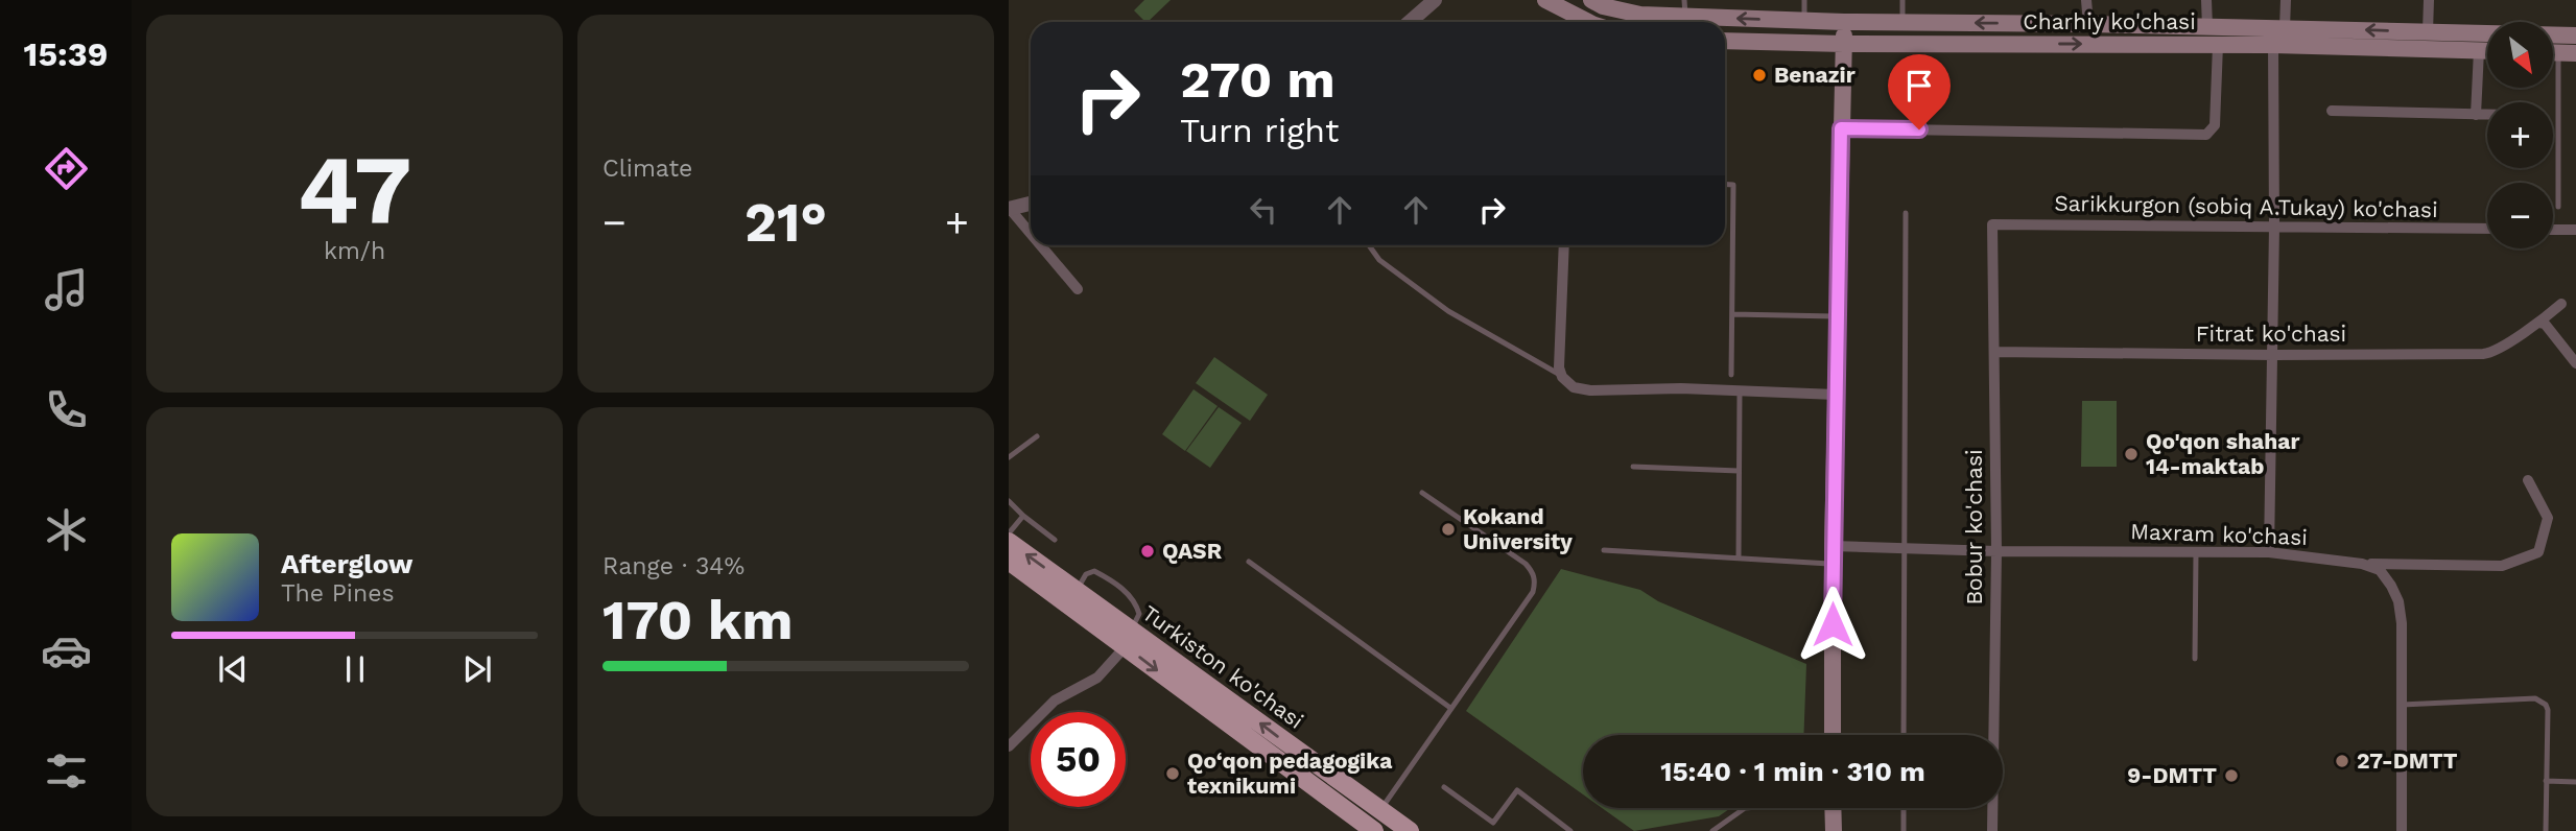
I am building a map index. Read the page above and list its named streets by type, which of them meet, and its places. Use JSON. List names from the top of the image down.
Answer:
{
  "streets": {
    "main road": ["Charhiy ko'chasi", "Turkiston ko'chasi"],
    "street": [
      "Sarikkurgon (sobiq A.Tukay) ko'chasi",
      "Fitrat ko'chasi",
      "Bobur ko'chasi",
      "Maxram ko'chasi"
    ]
  },
  "crossings": [
    ["Sarikkurgon (sobiq A.Tukay) ko'chasi", "Bobur ko'chasi"],
    ["Fitrat ko'chasi", "Bobur ko'chasi"],
    ["Bobur ko'chasi", "Maxram ko'chasi"]
  ],
  "places": [
    "Benazir",
    "Qo'qon shahar 14-maktab",
    "Kokand University",
    "QASR",
    "27-DMTT",
    "Qo‘qon pedagogika texnikumi",
    "9-DMTT"
  ],
  "north": "bottom right",
  "page": {
    "tabs": "15:39",
    "tile": [
      ["47", "km/h"],
      "Climate",
      ["Range · 34%", "170 km"]
    ],
    "map_buttons": ["+", "−"],
    "turn": ["270 m", "Turn right"],
    "heat": ["−", "21°", "+"],
    "song": ["Afterglow", "The Pines"],
    "limit": "50",
    "trip": "15:40 · 1 min · 310 m"
  }
}
